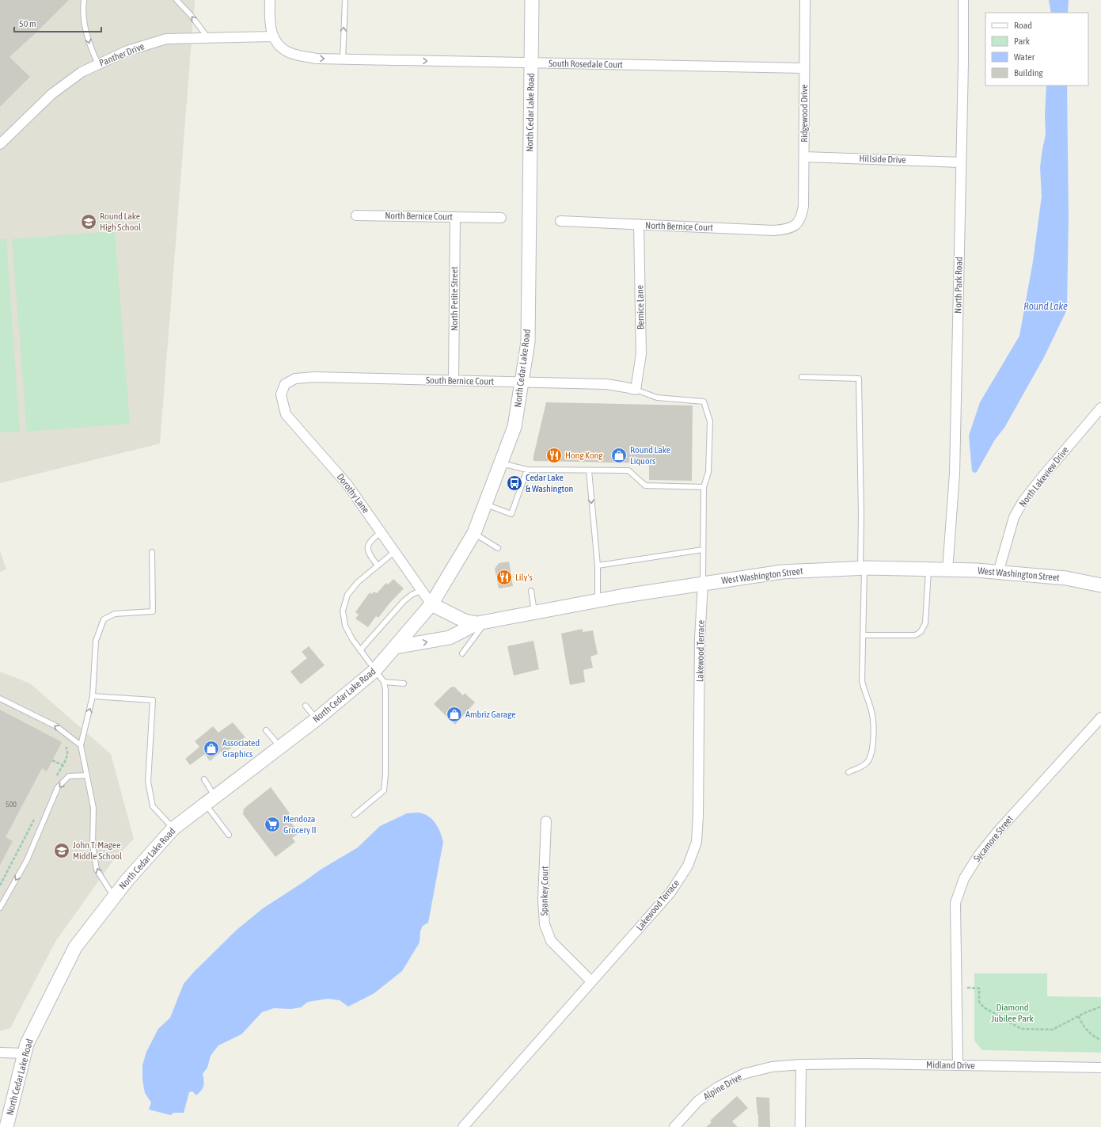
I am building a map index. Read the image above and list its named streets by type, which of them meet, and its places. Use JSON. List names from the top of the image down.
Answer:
{
  "streets": {
    "main road": ["North Cedar Lake Road", "West Washington Street"],
    "street": [
      "Panther Drive",
      "South Rosedale Court",
      "Ridgewood Drive",
      "Hillside Drive",
      "North Bernice Court",
      "North Park Road",
      "North Petite Street",
      "Bernice Lane",
      "South Bernice Court",
      "North Lakeview Drive",
      "Dorothy Lane",
      "Lakewood Terrace",
      "Sycamore Street",
      "Spankey Court",
      "Midland Drive",
      "Alpine Drive"
    ]
  },
  "crossings": [
    ["Panther Drive", "South Rosedale Court"],
    ["South Rosedale Court", "North Cedar Lake Road"],
    ["South Rosedale Court", "Ridgewood Drive"],
    ["North Cedar Lake Road", "South Bernice Court"],
    ["North Cedar Lake Road", "Dorothy Lane"],
    ["North Cedar Lake Road", "West Washington Street"],
    ["Ridgewood Drive", "Hillside Drive"],
    ["Ridgewood Drive", "North Bernice Court"],
    ["Hillside Drive", "North Park Road"],
    ["North Bernice Court", "North Petite Street"],
    ["North Bernice Court", "Bernice Lane"],
    ["North Park Road", "West Washington Street"],
    ["North Petite Street", "South Bernice Court"],
    ["Bernice Lane", "South Bernice Court"],
    ["South Bernice Court", "Dorothy Lane"],
    ["North Lakeview Drive", "West Washington Street"],
    ["Dorothy Lane", "West Washington Street"],
    ["West Washington Street", "Lakewood Terrace"],
    ["Lakewood Terrace", "Spankey Court"],
    ["Sycamore Street", "Midland Drive"],
    ["Midland Drive", "Alpine Drive"]
  ],
  "one_way": ["South Rosedale Court"],
  "water": ["Round Lake"],
  "parks": ["Diamond Jubilee Park"],
  "places": {
    "school or university": ["Round Lake High School", "John T. Magee Middle School"],
    "restaurant": ["Hong Kong", "Lily's"],
    "shop": ["Round Lake Liquors", "Ambriz Garage", "Associated Graphics"],
    "bus stop": ["Cedar Lake & Washington"],
    "supermarket": ["Mendoza Grocery II"]
  },
  "house_numbers": ["500"],
  "legend": [
    "Road",
    "Park",
    "Water",
    "Building"
  ],
  "scale_bar": "50 m"
}
